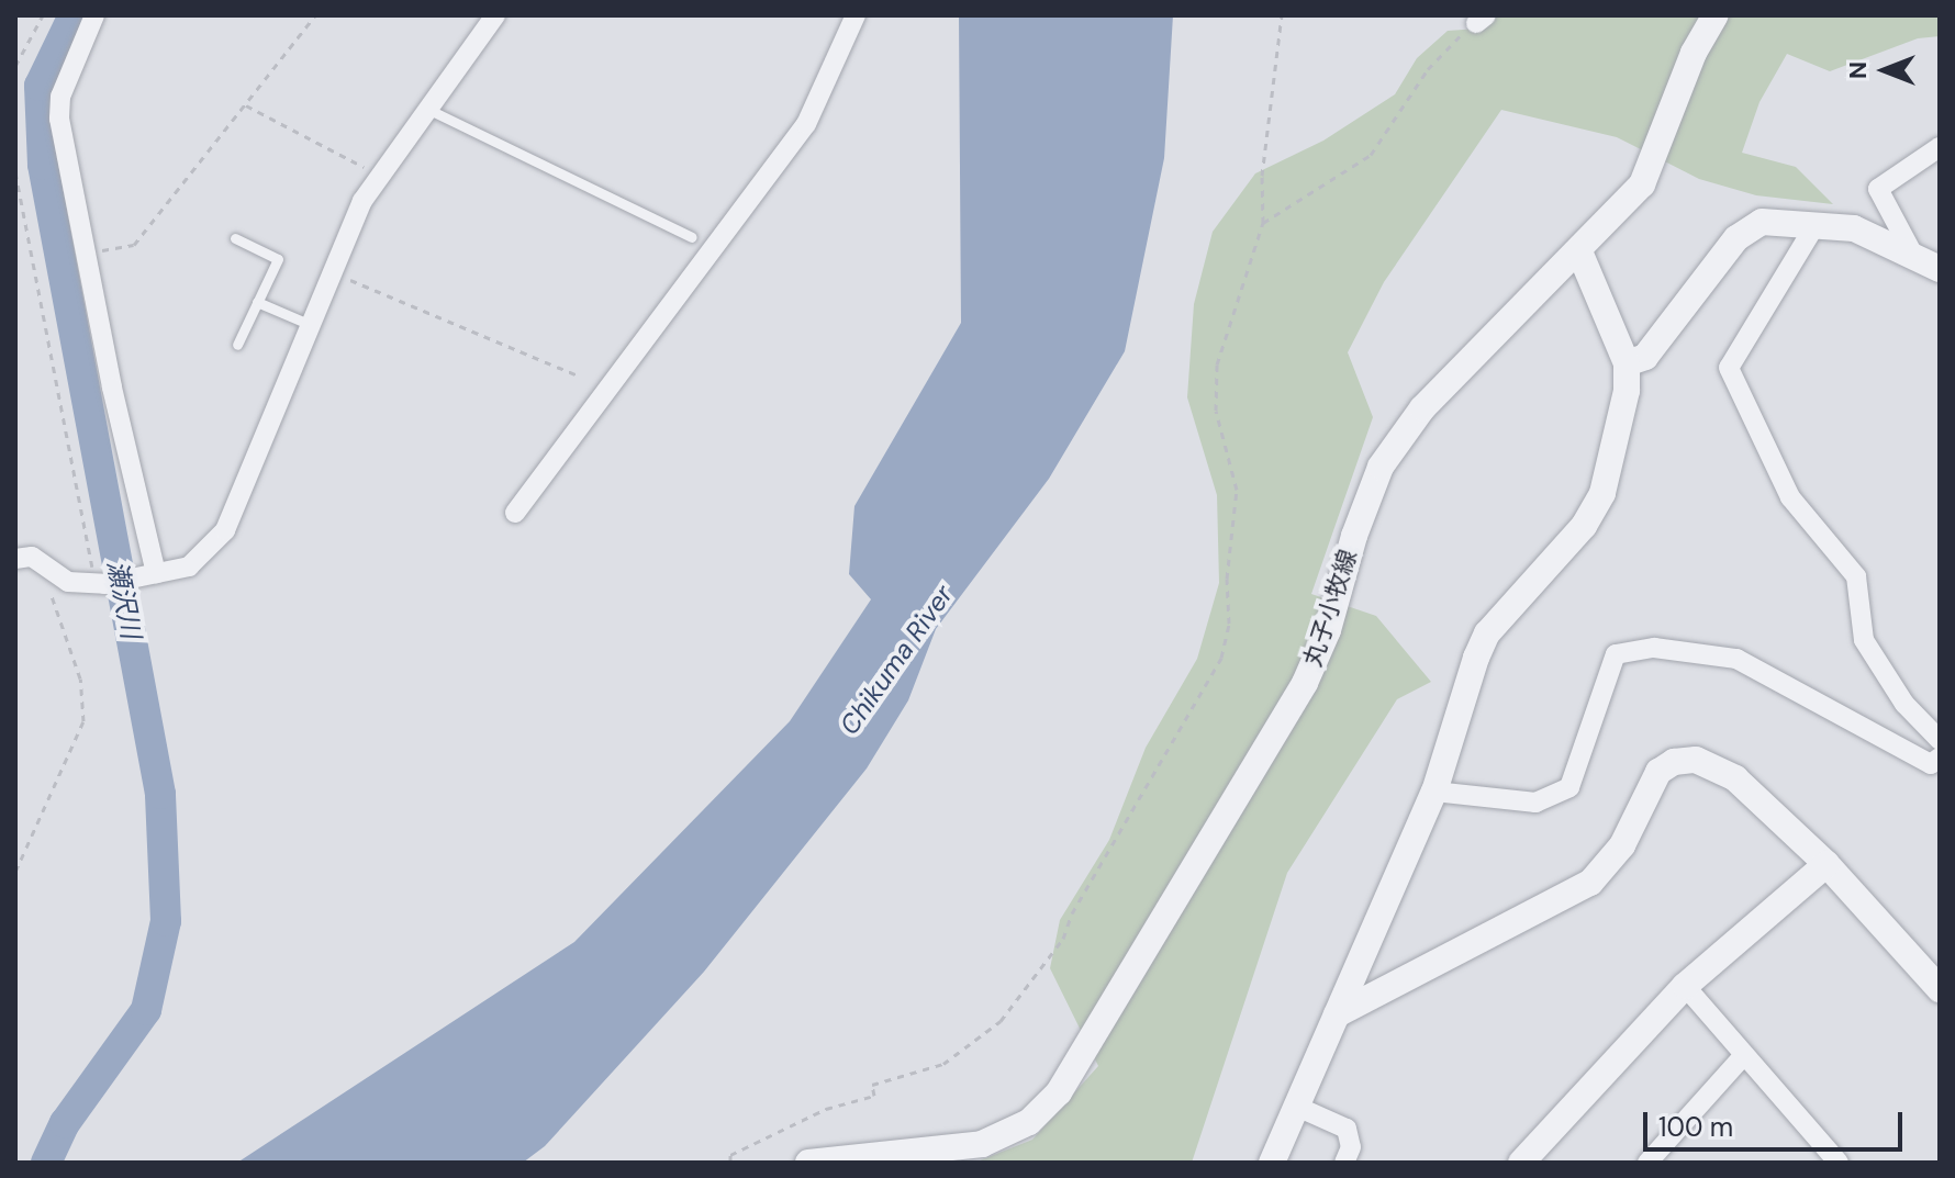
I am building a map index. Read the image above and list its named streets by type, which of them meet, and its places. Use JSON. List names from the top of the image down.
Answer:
{
  "streets": {
    "street": ["丸子小牧線"]
  },
  "water": ["瀬沢川", "Chikuma River"],
  "scale_bar": "100 m",
  "north": "left"
}
